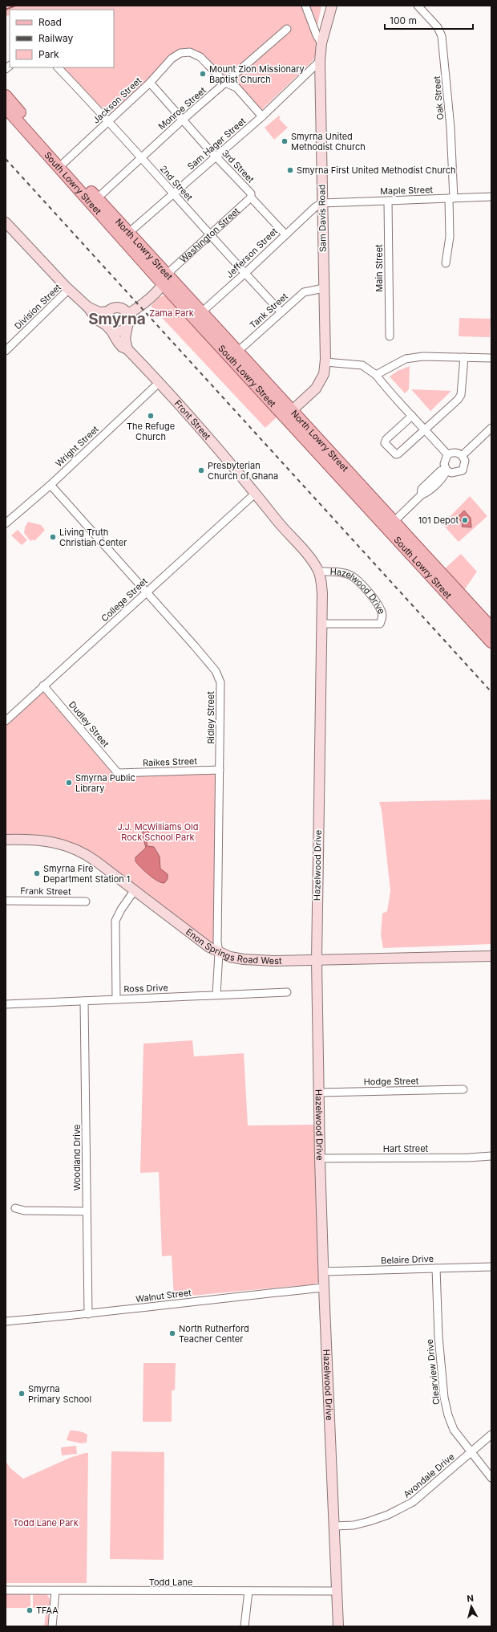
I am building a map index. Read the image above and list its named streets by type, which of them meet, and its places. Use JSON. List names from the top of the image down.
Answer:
{
  "streets": {
    "main road": ["South Lowry Street"],
    "street": [
      "Oak Street",
      "Jackson Street",
      "Monroe Street",
      "Sam Hager Street",
      "3rd Street",
      "2nd Street",
      "Maple Street",
      "Sam Davis Road",
      "Washington Street",
      "Jefferson Street",
      "Main Street",
      "Division Street",
      "Tank Street",
      "Front Street",
      "Wright Street",
      "Hazelwood Drive",
      "College Street",
      "Ridley Street",
      "Dudley Street",
      "Raikes Street",
      "Frank Street",
      "Enon Springs Road West",
      "Ross Drive",
      "Hodge Street",
      "Hart Street",
      "Woodland Drive",
      "Belaire Drive",
      "Walnut Street",
      "Clearview Drive",
      "Avondale Drive",
      "Todd Lane"
    ]
  },
  "crossings": [
    ["Oak Street", "Maple Street"],
    ["Jackson Street", "Monroe Street"],
    ["Jackson Street", "3rd Street"],
    ["Jackson Street", "South Lowry Street"],
    ["Jackson Street", "2nd Street"],
    ["Monroe Street", "3rd Street"],
    ["Monroe Street", "South Lowry Street"],
    ["Monroe Street", "2nd Street"],
    ["Sam Hager Street", "3rd Street"],
    ["Sam Hager Street", "South Lowry Street"],
    ["Sam Hager Street", "2nd Street"],
    ["Sam Hager Street", "Sam Davis Road"],
    ["3rd Street", "Washington Street"],
    ["3rd Street", "Jefferson Street"],
    ["South Lowry Street", "Sam Davis Road"],
    ["South Lowry Street", "Washington Street"],
    ["South Lowry Street", "Jefferson Street"],
    ["South Lowry Street", "Tank Street"],
    ["2nd Street", "Washington Street"],
    ["2nd Street", "Jefferson Street"],
    ["2nd Street", "Tank Street"],
    ["Maple Street", "Sam Davis Road"],
    ["Maple Street", "Jefferson Street"],
    ["Maple Street", "Main Street"],
    ["Sam Davis Road", "Jefferson Street"],
    ["Sam Davis Road", "Tank Street"],
    ["Washington Street", "Front Street"],
    ["Division Street", "Front Street"],
    ["Front Street", "Wright Street"],
    ["Front Street", "Hazelwood Drive"],
    ["Front Street", "College Street"],
    ["Wright Street", "Ridley Street"],
    ["Hazelwood Drive", "College Street"],
    ["Hazelwood Drive", "Enon Springs Road West"],
    ["Hazelwood Drive", "Hodge Street"],
    ["Hazelwood Drive", "Hart Street"],
    ["Hazelwood Drive", "Belaire Drive"],
    ["Hazelwood Drive", "Walnut Street"],
    ["Hazelwood Drive", "Avondale Drive"],
    ["Hazelwood Drive", "Todd Lane"],
    ["College Street", "Ridley Street"],
    ["College Street", "Dudley Street"],
    ["Ridley Street", "Raikes Street"],
    ["Ridley Street", "Enon Springs Road West"],
    ["Ridley Street", "Ross Drive"],
    ["Dudley Street", "Raikes Street"],
    ["Ross Drive", "Woodland Drive"],
    ["Woodland Drive", "Walnut Street"],
    ["Belaire Drive", "Clearview Drive"],
    ["Clearview Drive", "Avondale Drive"]
  ],
  "districts": ["Smyrna"],
  "parks": ["Zama Park", "J.J. McWilliams Old Rock School Park", "Todd Lane Park"],
  "places": [
    "Mount Zion Missionary Baptist Church",
    "Smyrna United Methodist Church",
    "Smyrna First United Methodist Church",
    "The Refuge Church",
    "Presbyterian Church of Ghana",
    "101 Depot",
    "Living Truth Christian Center",
    "Smyrna Public Library",
    "Smyrna Fire Department Station 1",
    "North Rutherford Teacher Center",
    "Smyrna Primary School",
    "TFAA"
  ],
  "legend": ["Road", "Railway", "Park"],
  "scale_bar": "100 m",
  "north": "top"
}
